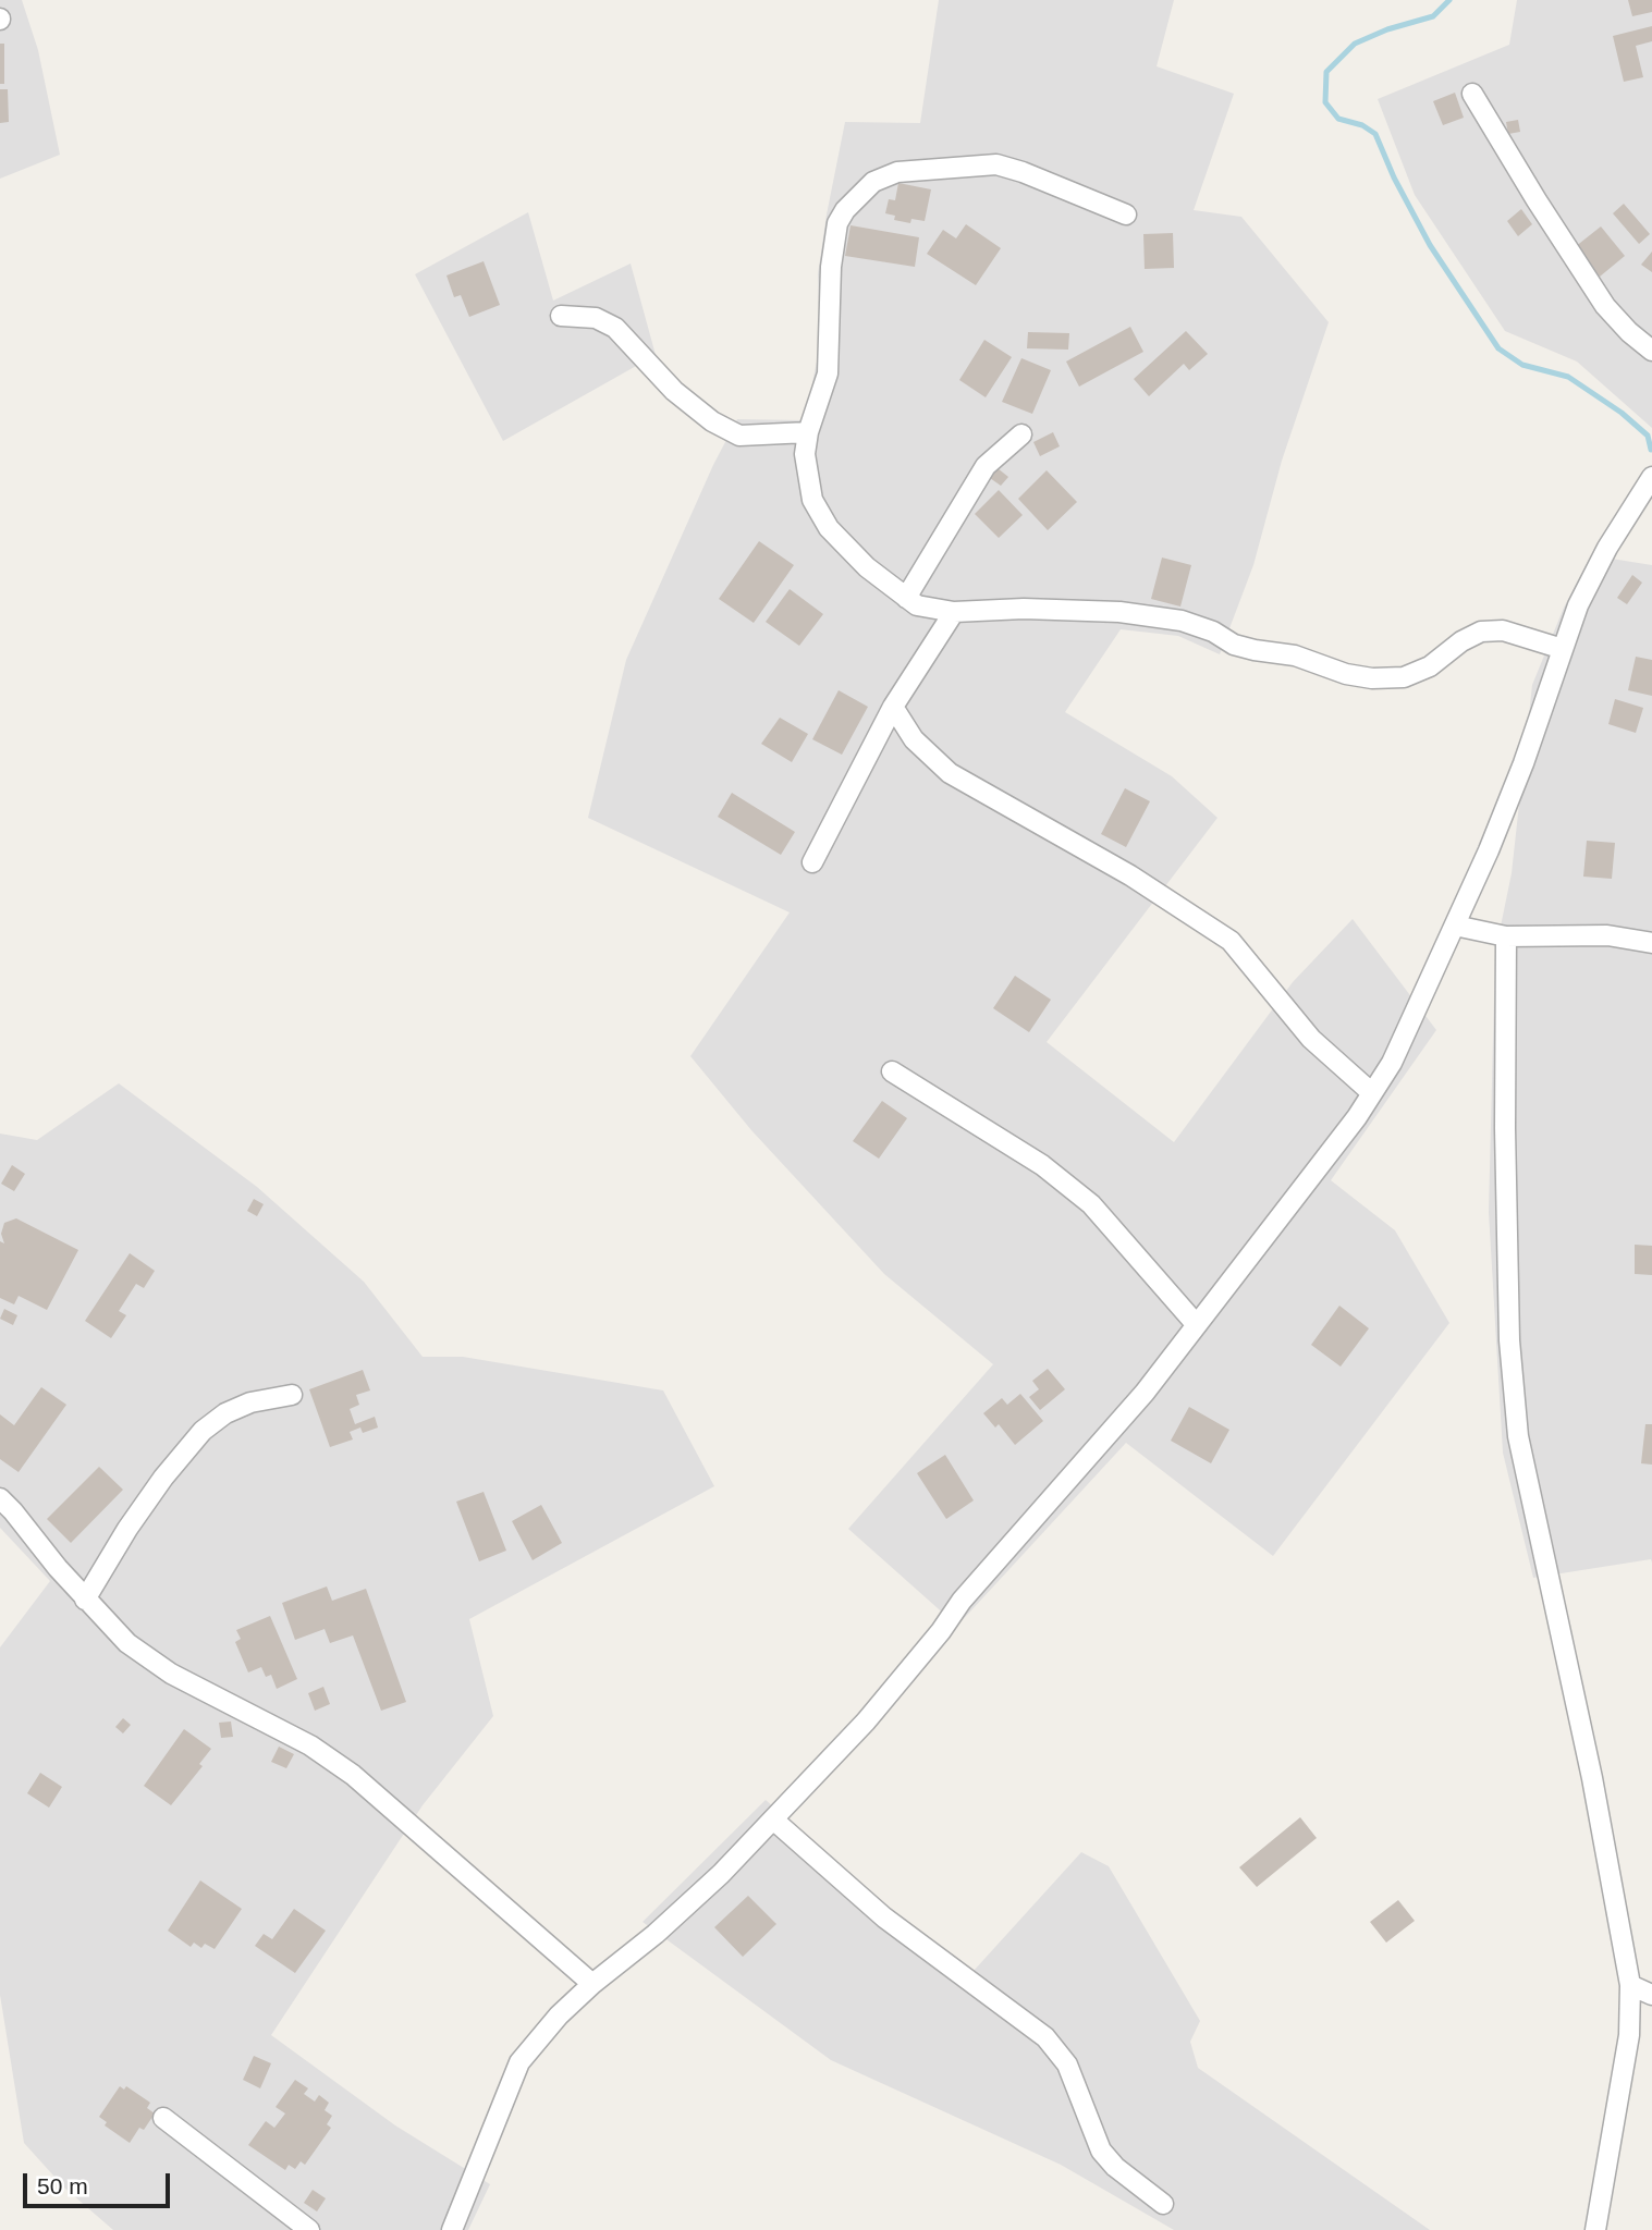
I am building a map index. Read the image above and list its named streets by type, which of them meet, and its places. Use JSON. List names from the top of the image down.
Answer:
{
  "scale_bar": "50 m"
}
